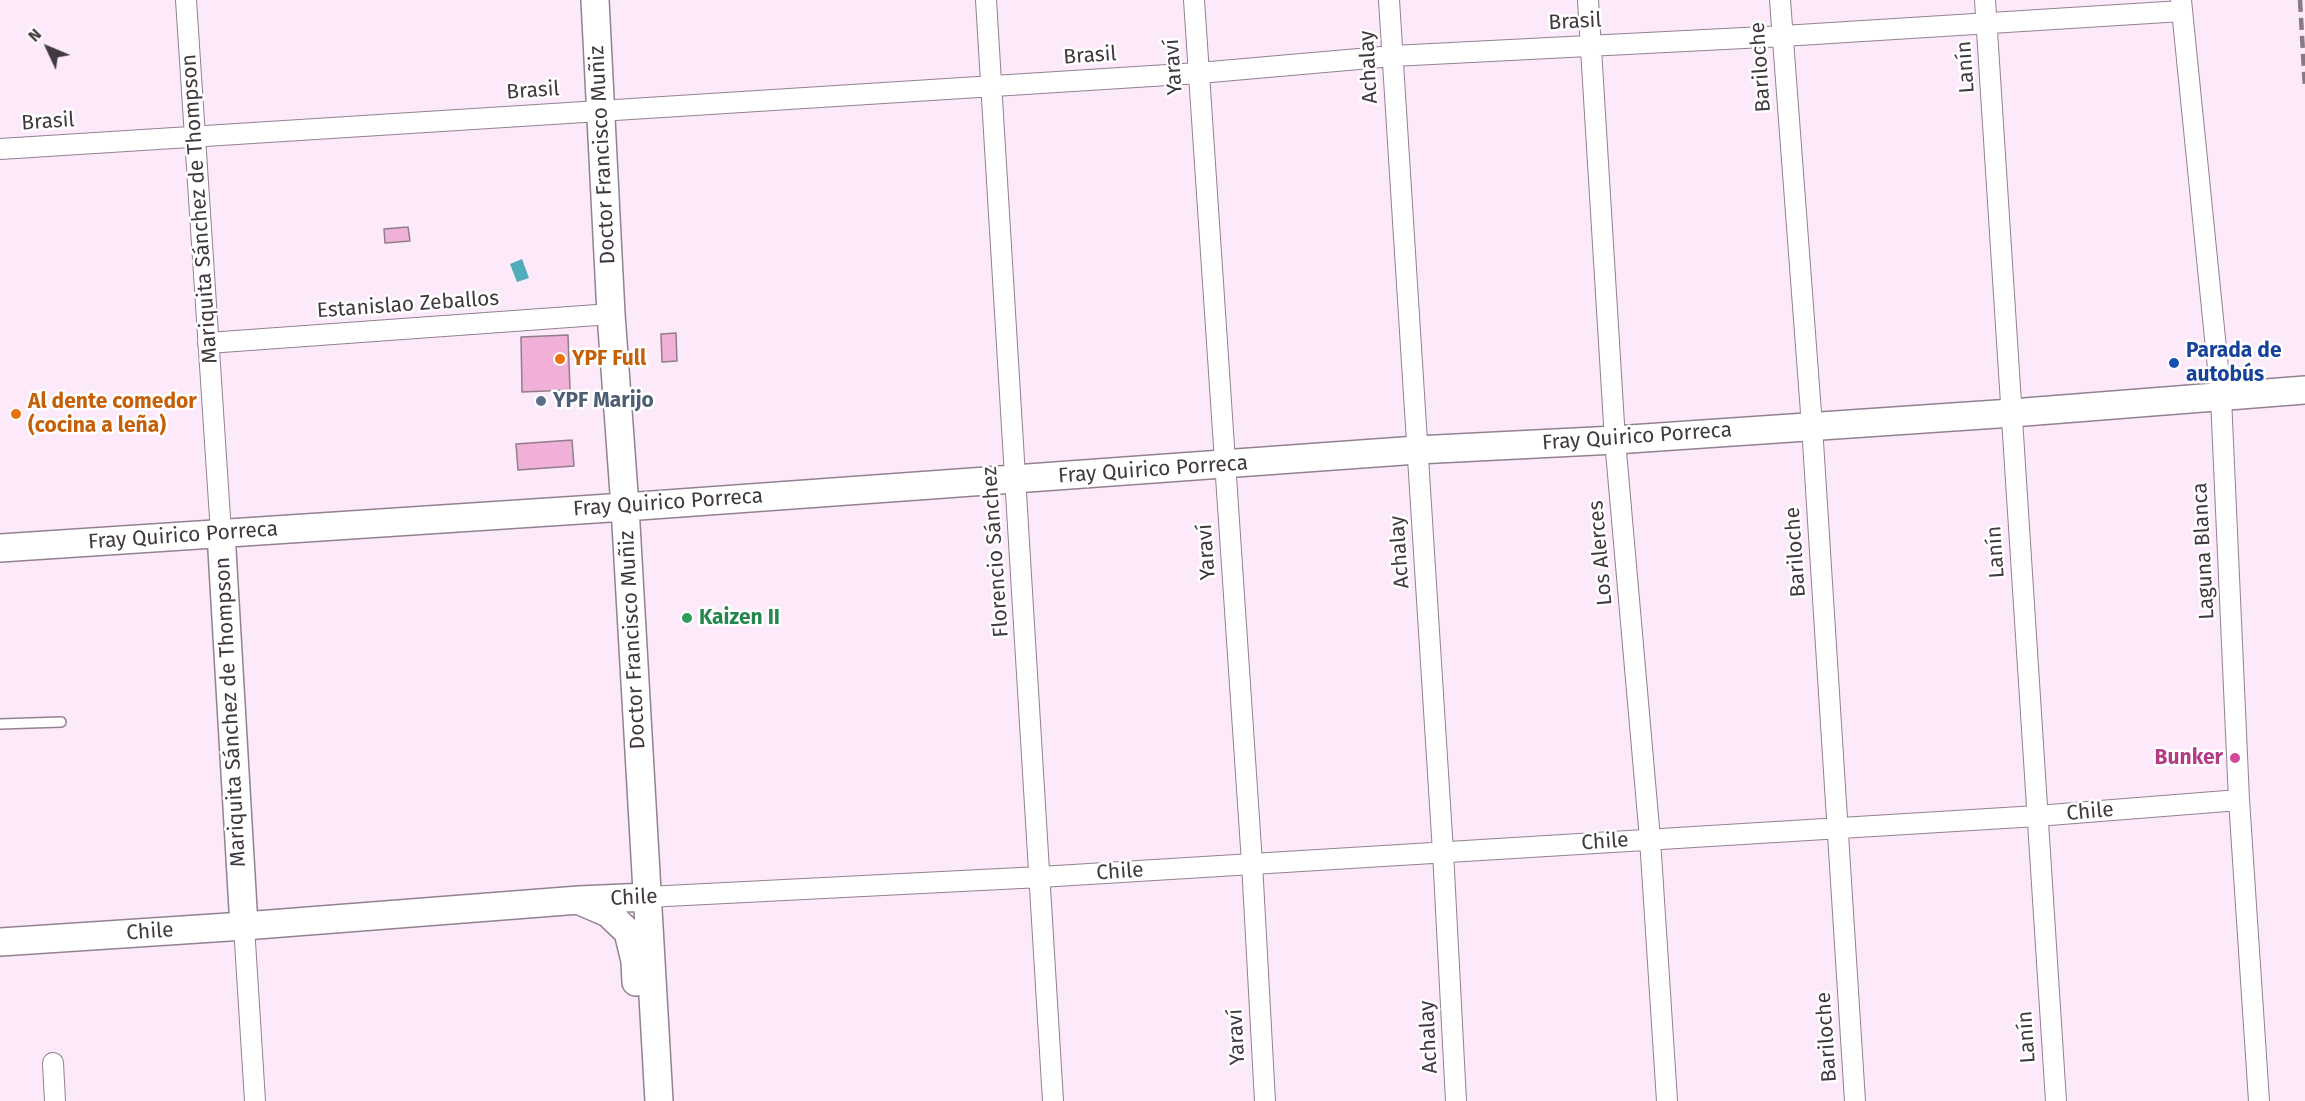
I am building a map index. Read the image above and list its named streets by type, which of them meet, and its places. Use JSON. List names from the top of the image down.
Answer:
{
  "streets": {
    "main road": [
      "Doctor Francisco Muñiz",
      "Mariquita Sánchez de Thompson",
      "Fray Quirico Porreca",
      "Chile"
    ],
    "street": [
      "Brasil",
      "Yaraví",
      "Achalay",
      "Bariloche",
      "Lanín",
      "Estanislao Zeballos",
      "Laguna Blanca",
      "Florencio Sánchez",
      "Los Alerces"
    ]
  },
  "crossings": [
    ["Brasil", "Yaraví"],
    ["Brasil", "Achalay"],
    ["Brasil", "Bariloche"],
    ["Brasil", "Lanín"],
    ["Brasil", "Doctor Francisco Muñiz"],
    ["Brasil", "Mariquita Sánchez de Thompson"],
    ["Brasil", "Laguna Blanca"],
    ["Brasil", "Florencio Sánchez"],
    ["Brasil", "Los Alerces"],
    ["Yaraví", "Fray Quirico Porreca"],
    ["Yaraví", "Chile"],
    ["Achalay", "Fray Quirico Porreca"],
    ["Achalay", "Chile"],
    ["Bariloche", "Fray Quirico Porreca"],
    ["Bariloche", "Chile"],
    ["Lanín", "Fray Quirico Porreca"],
    ["Lanín", "Chile"],
    ["Doctor Francisco Muñiz", "Estanislao Zeballos"],
    ["Doctor Francisco Muñiz", "Fray Quirico Porreca"],
    ["Doctor Francisco Muñiz", "Chile"],
    ["Mariquita Sánchez de Thompson", "Estanislao Zeballos"],
    ["Mariquita Sánchez de Thompson", "Fray Quirico Porreca"],
    ["Mariquita Sánchez de Thompson", "Chile"],
    ["Fray Quirico Porreca", "Laguna Blanca"],
    ["Fray Quirico Porreca", "Florencio Sánchez"],
    ["Fray Quirico Porreca", "Los Alerces"],
    ["Laguna Blanca", "Chile"],
    ["Florencio Sánchez", "Chile"],
    ["Los Alerces", "Chile"]
  ],
  "places": [
    "YPF Full",
    "Parada de autobús",
    "YPF Marijo",
    "Al dente comedor (cocina a leña)",
    "Kaizen II",
    "Bunker"
  ],
  "north": "top left"
}
